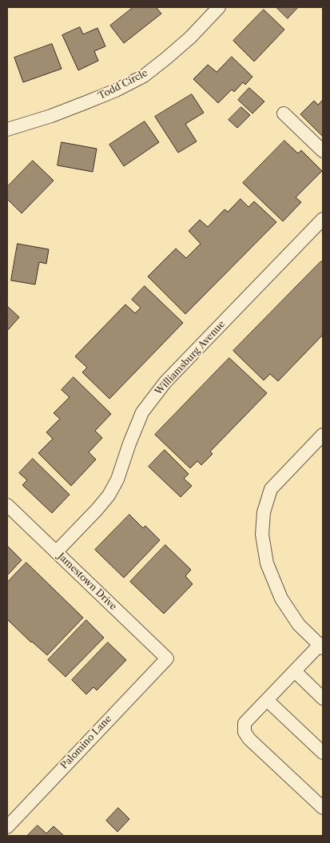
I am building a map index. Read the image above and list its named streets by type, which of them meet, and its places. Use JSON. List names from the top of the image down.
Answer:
{
  "streets": {
    "street": [
      "Todd Circle",
      "Williamsburg Avenue",
      "Jamestown Drive",
      "Palomino Lane"
    ]
  },
  "crossings": [
    ["Williamsburg Avenue", "Jamestown Drive"],
    ["Jamestown Drive", "Palomino Lane"]
  ]
}
